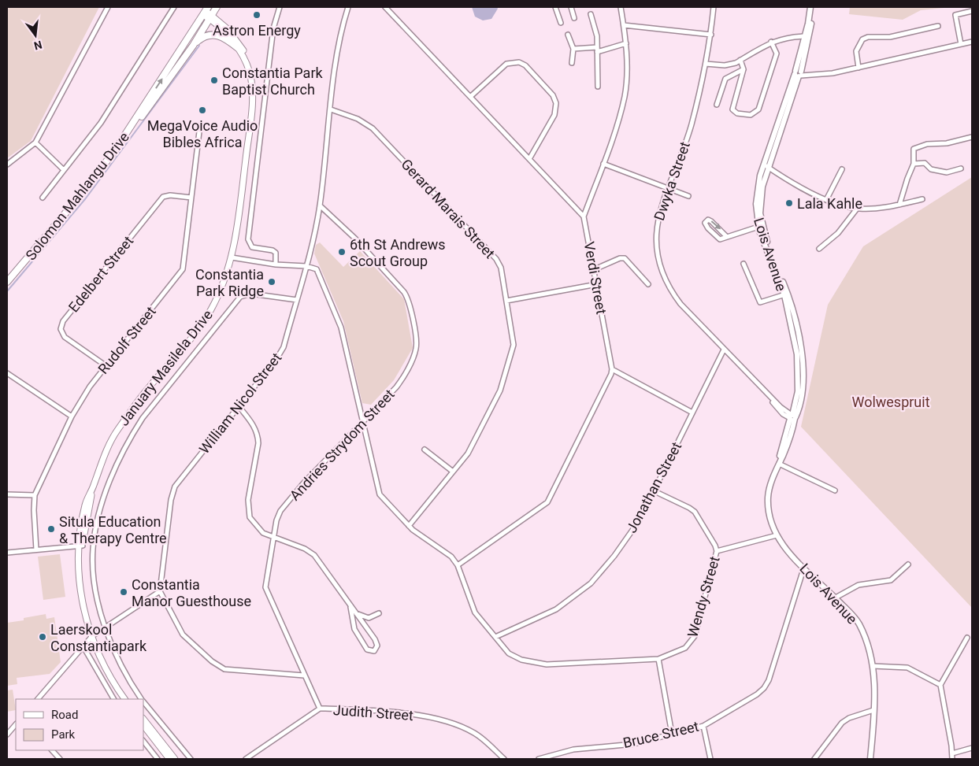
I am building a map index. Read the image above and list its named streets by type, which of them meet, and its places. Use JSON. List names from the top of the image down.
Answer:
{
  "streets": {
    "main road": ["Solomon Mahlangu Drive", "January Masilela Drive"],
    "street": [
      "Dwyka Street",
      "Gerard Marais Street",
      "Lois Avenue",
      "Edelbert Street",
      "Verdi Street",
      "Rudolf Street",
      "William Nicol Street",
      "Andries Strydom Street",
      "Jonathan Street",
      "Wendy Street",
      "Judith Street",
      "Bruce Street"
    ]
  },
  "crossings": [
    ["Dwyka Street", "Lois Avenue"],
    ["Dwyka Street", "Jonathan Street"],
    ["Solomon Mahlangu Drive", "January Masilela Drive"],
    ["Gerard Marais Street", "William Nicol Street"],
    ["Lois Avenue", "Bruce Street"],
    ["Edelbert Street", "Rudolf Street"],
    ["William Nicol Street", "Andries Strydom Street"],
    ["Andries Strydom Street", "Judith Street"],
    ["Jonathan Street", "Wendy Street"]
  ],
  "parks": ["Wolwespruit"],
  "places": [
    "Astron Energy",
    "Constantia Park Baptist Church",
    "MegaVoice Audio Bibles Africa",
    "Lala Kahle",
    "6th St Andrews Scout Group",
    "Constantia Park Ridge",
    "Situla Education & Therapy Centre",
    "Constantia Manor Guesthouse",
    "Laerskool Constantiapark"
  ],
  "legend": ["Road", "Park"],
  "north": "bottom"
}
